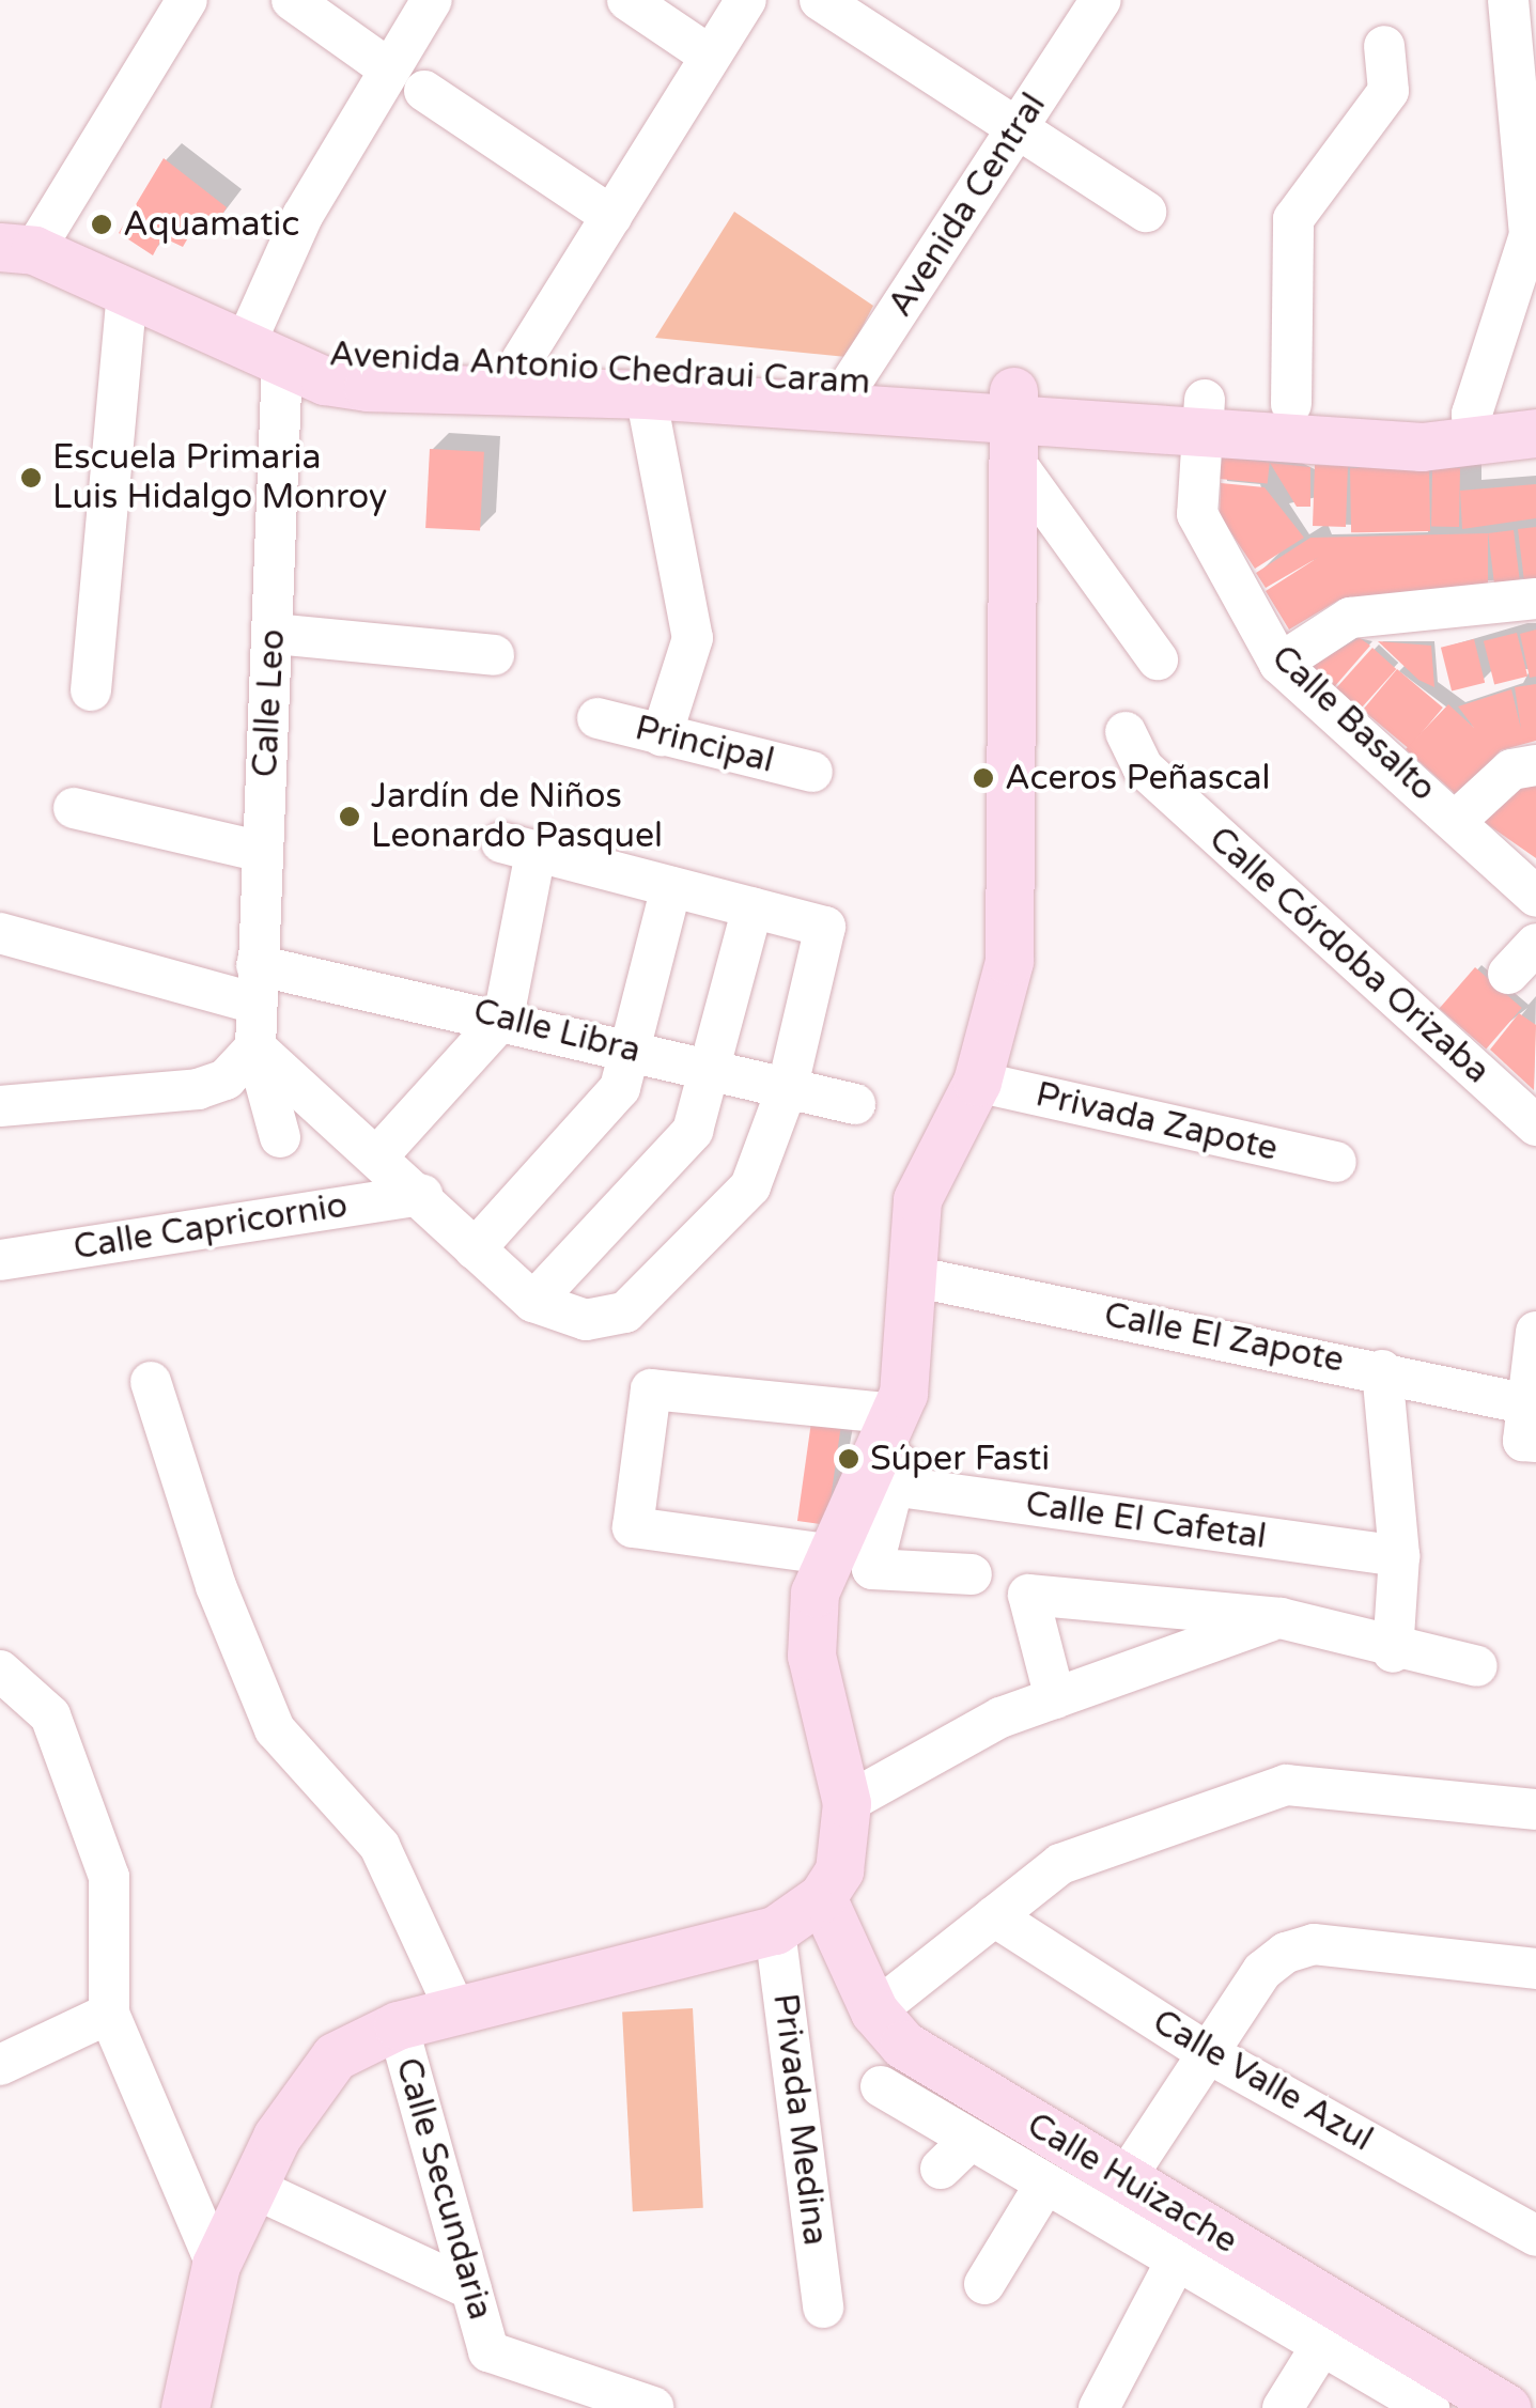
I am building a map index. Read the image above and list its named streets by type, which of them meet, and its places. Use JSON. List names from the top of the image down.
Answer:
{
  "streets": {
    "main road": ["Avenida Antonio Chedraui Caram", "Calle Huizache"],
    "street": [
      "Avenida Central",
      "Calle Leo",
      "Calle Basalto",
      "Principal",
      "Calle Córdoba Orizaba",
      "Calle Libra",
      "Privada Zapote",
      "Calle Capricornio",
      "Calle El Zapote",
      "Calle El Cafetal",
      "Calle Valle Azul",
      "Privada Medina",
      "Calle Secundaria"
    ]
  },
  "crossings": [
    ["Avenida Central", "Avenida Antonio Chedraui Caram"],
    ["Avenida Antonio Chedraui Caram", "Calle Leo"],
    ["Avenida Antonio Chedraui Caram", "Calle Basalto"],
    ["Calle Leo", "Calle Libra"],
    ["Calle Leo", "Calle Capricornio"],
    ["Calle Libra", "Calle Capricornio"]
  ],
  "places": [
    "Aquamatic",
    "Escuela Primaria Luis Hidalgo Monroy",
    "Aceros Peñascal",
    "Jardín de Niños Leonardo Pasquel",
    "Súper Fasti"
  ]
}
